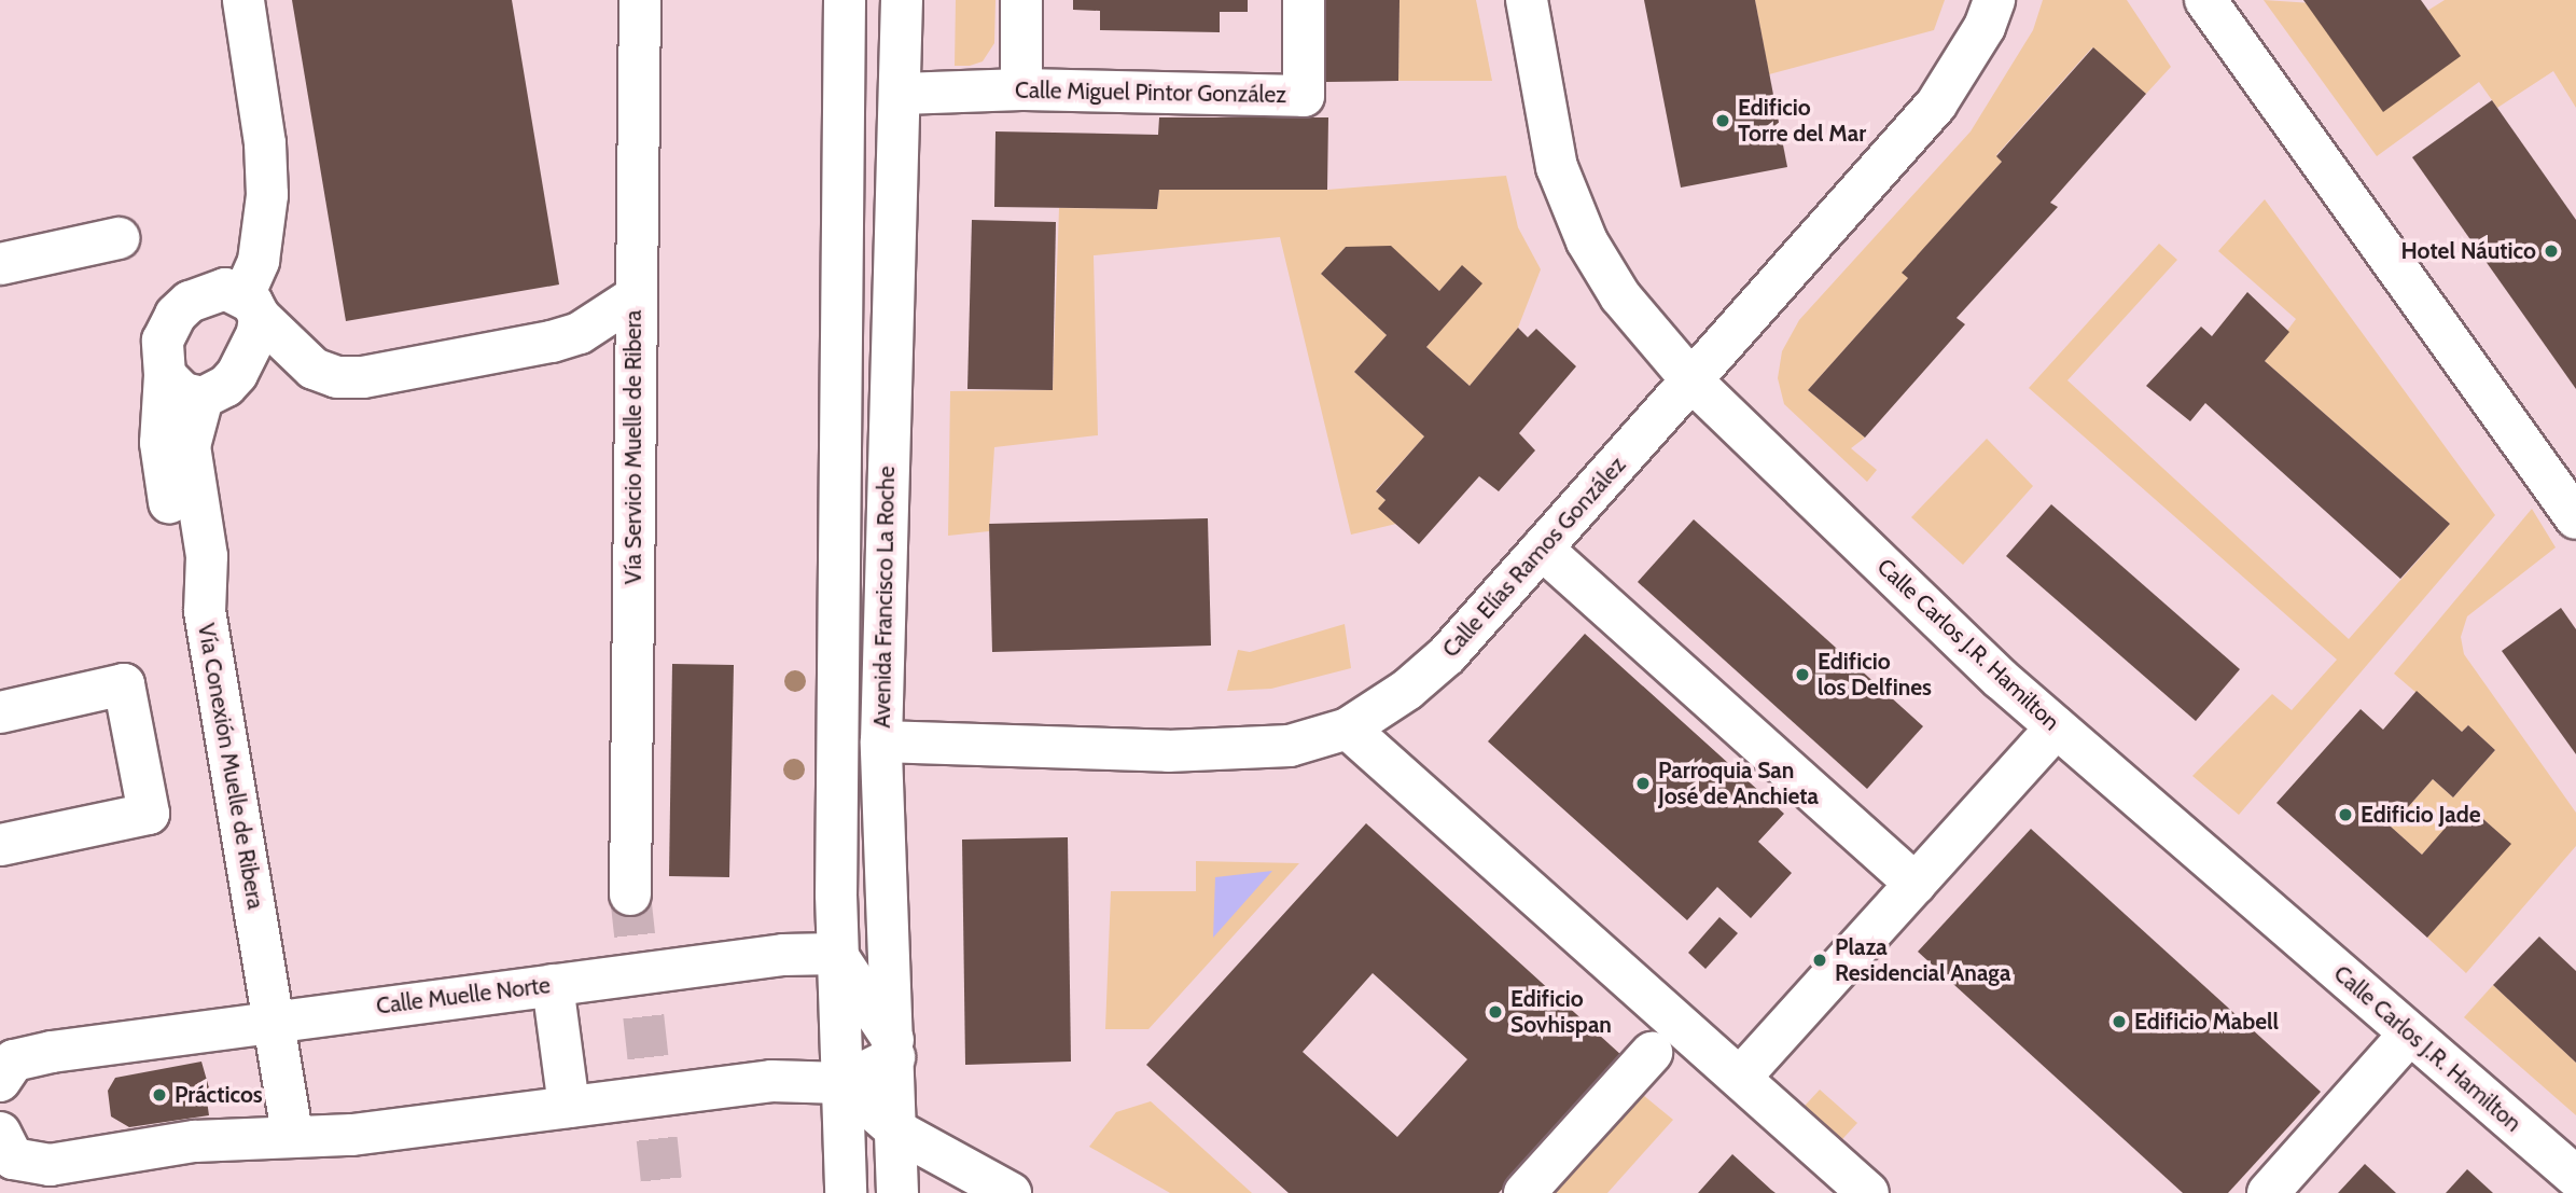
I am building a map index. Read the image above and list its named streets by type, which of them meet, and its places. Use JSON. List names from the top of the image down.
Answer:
{
  "streets": {
    "street": [
      "Calle Miguel Pintor González",
      "Vía Servicio Muelle de Ribera",
      "Calle Elías Ramos González",
      "Avenida Francisco La Roche",
      "Calle Carlos J.R. Hamilton",
      "Vía Conexión Muelle de Ribera",
      "Calle Muelle Norte"
    ]
  },
  "crossings": [
    ["Calle Miguel Pintor González", "Avenida Francisco La Roche"],
    ["Calle Elías Ramos González", "Avenida Francisco La Roche"],
    ["Calle Elías Ramos González", "Calle Carlos J.R. Hamilton"],
    ["Avenida Francisco La Roche", "Calle Muelle Norte"],
    ["Vía Conexión Muelle de Ribera", "Calle Muelle Norte"]
  ],
  "places": [
    "Edificio Torre del Mar",
    "Hotel Náutico",
    "Edificio los Delfines",
    "Parroquia San José de Anchieta",
    "Edificio Jade",
    "Plaza Residencial Anaga",
    "Edificio Sovhispan",
    "Edificio Mabell",
    "Prácticos"
  ]
}
